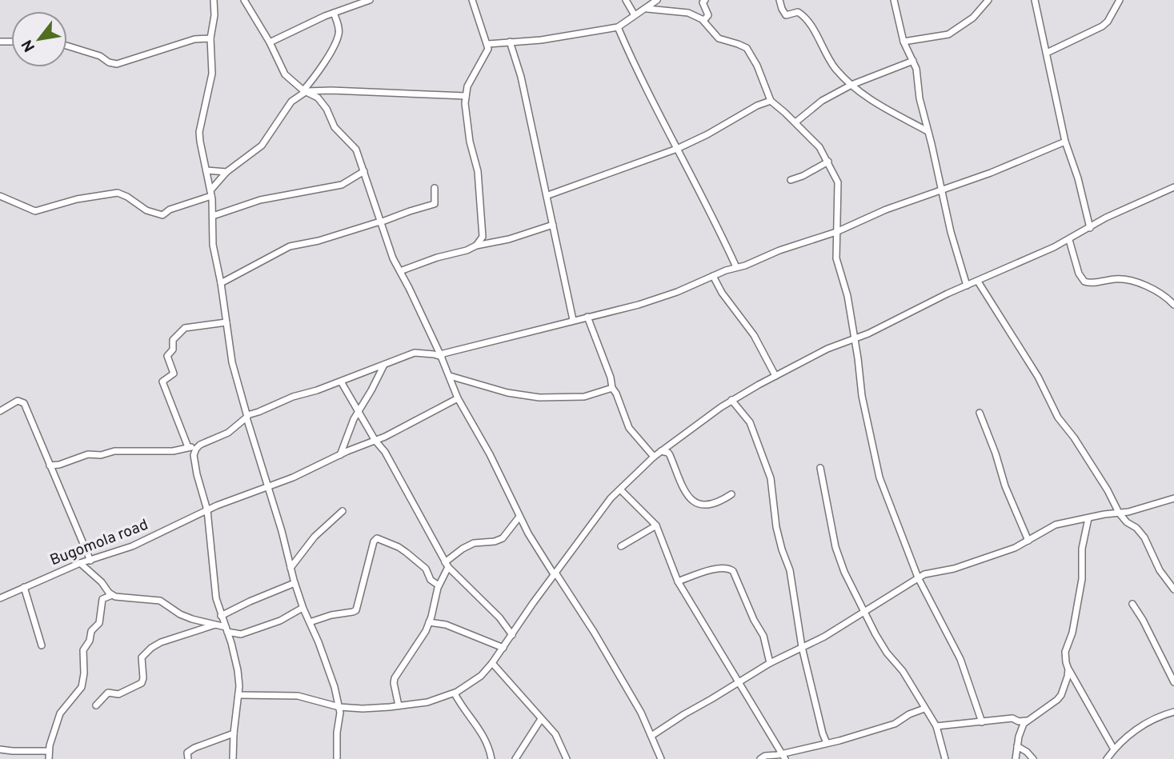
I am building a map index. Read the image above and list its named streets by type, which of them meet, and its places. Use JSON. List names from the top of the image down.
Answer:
{
  "streets": {
    "street": ["Bugomola road"]
  },
  "north": "bottom left"
}
